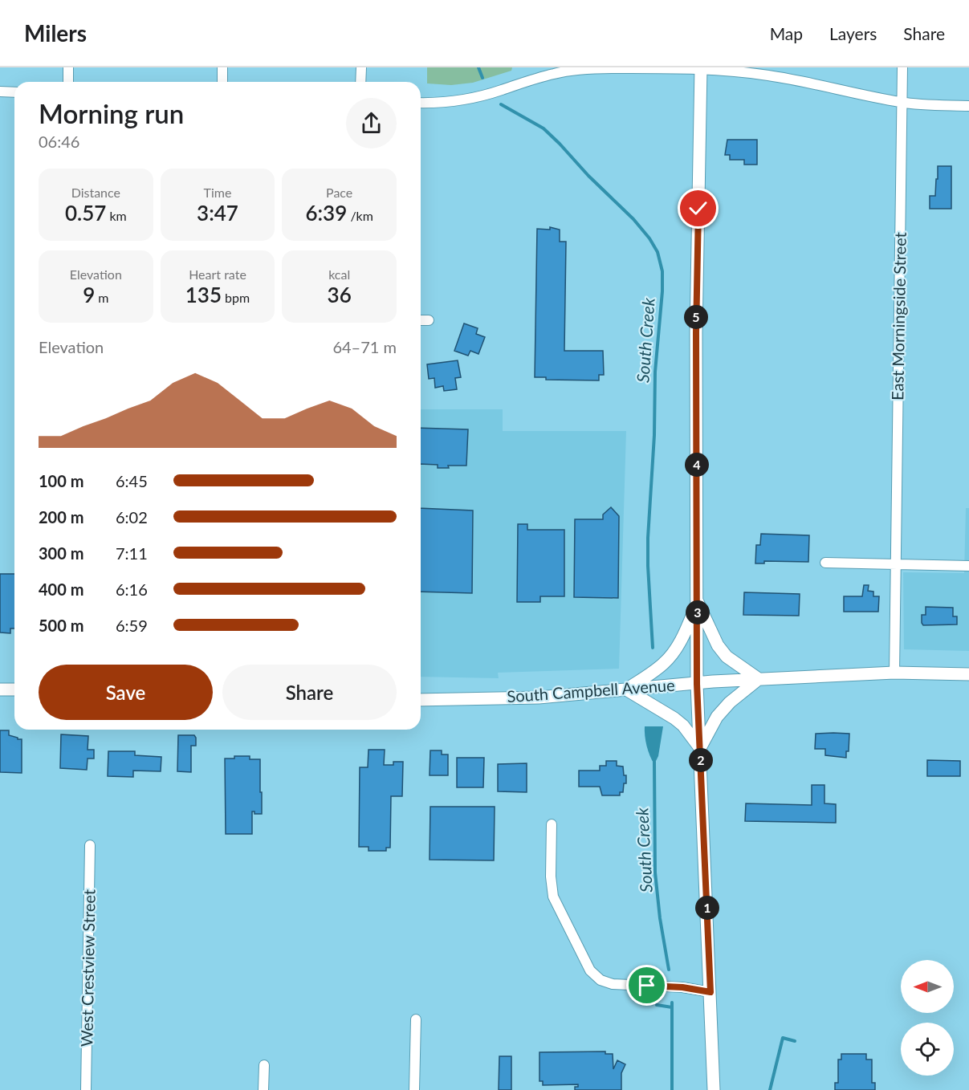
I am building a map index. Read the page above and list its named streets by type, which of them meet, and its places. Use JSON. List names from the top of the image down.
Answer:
{
  "streets": {
    "main road": ["South Campbell Avenue"],
    "street": ["East Morningside Street", "West Crestview Street"]
  },
  "crossings": [
    ["East Morningside Street", "South Campbell Avenue"]
  ],
  "water": ["South Creek"],
  "north": "left",
  "page": {
    "header": "Milers",
    "nav": ["Map", "Layers", "Share"],
    "heading": ["Morning run", "06:46"],
    "stats": [
      ["Distance", "0.57 km"],
      ["Time", "3:47"],
      ["Pace", "6:39 /km"],
      ["Elevation", "9 m"],
      ["Heart rate", "135 bpm"],
      ["kcal", "36"]
    ],
    "pins": [
      "5",
      "4",
      "3",
      "2",
      "1"
    ],
    "chart": ["Elevation", "64–71 m"],
    "list": [
      {
        "name": "100 m",
        "note": "6:45"
      },
      {
        "name": "200 m",
        "note": "6:02"
      },
      {
        "name": "300 m",
        "note": "7:11"
      },
      {
        "name": "400 m",
        "note": "6:16"
      },
      {
        "name": "500 m",
        "note": "6:59"
      }
    ],
    "buttons": ["Save", "Share"]
  }
}
